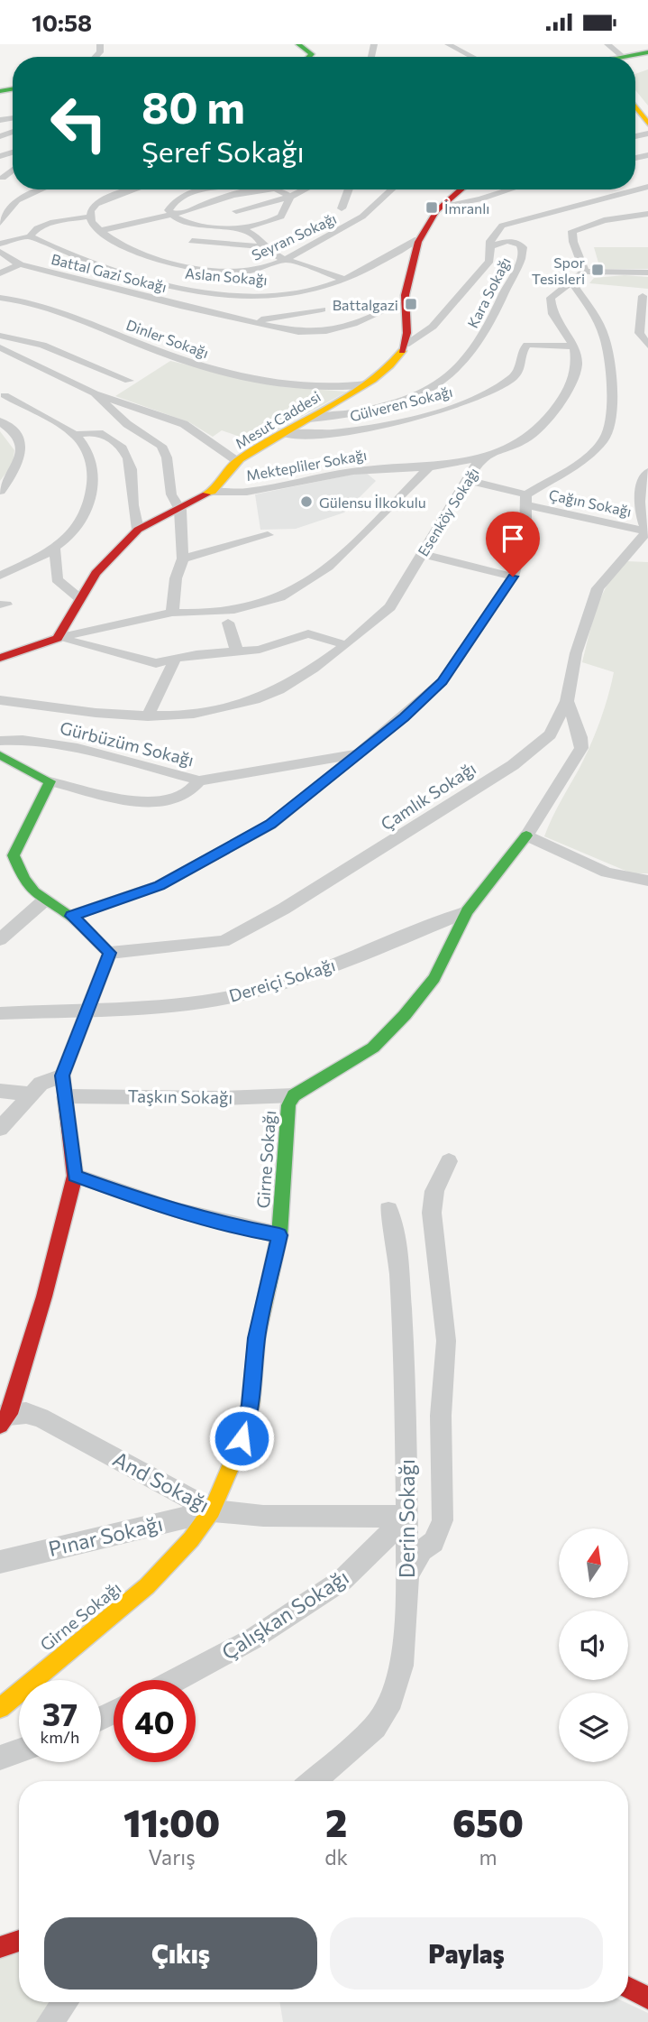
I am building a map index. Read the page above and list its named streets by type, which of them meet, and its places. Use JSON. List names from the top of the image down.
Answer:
{
  "streets": {
    "street": [
      "Seyran Sokağı",
      "Battal Gazi Sokağı",
      "Aslan Sokağı",
      "Kara Sokağı",
      "Dinler Sokağı",
      "Gülveren Sokağı",
      "Mesut Caddesi",
      "Mektepliler Sokağı",
      "Çağın Sokağı",
      "Esenköy Sokağı",
      "Gürbüzüm Sokağı",
      "Çamlık Sokağı",
      "Dereiçi Sokağı",
      "Taşkın Sokağı",
      "Girne Sokağı",
      "And Sokağı",
      "Derin Sokağı",
      "Pınar Sokağı",
      "Çalışkan Sokağı"
    ]
  },
  "crossings": [
    ["Kara Sokağı", "Mesut Caddesi"],
    ["Dinler Sokağı", "Mesut Caddesi"],
    ["Gülveren Sokağı", "Mesut Caddesi"],
    ["Gülveren Sokağı", "Esenköy Sokağı"],
    ["Mesut Caddesi", "Mektepliler Sokağı"],
    ["Mektepliler Sokağı", "Esenköy Sokağı"],
    ["Çağın Sokağı", "Esenköy Sokağı"],
    ["Çağın Sokağı", "Çamlık Sokağı"],
    ["Dereiçi Sokağı", "Girne Sokağı"],
    ["Taşkın Sokağı", "Girne Sokağı"],
    ["Girne Sokağı", "And Sokağı"],
    ["Girne Sokağı", "Pınar Sokağı"],
    ["And Sokağı", "Derin Sokağı"],
    ["And Sokağı", "Pınar Sokağı"],
    ["And Sokağı", "Çalışkan Sokağı"],
    ["Derin Sokağı", "Çalışkan Sokağı"]
  ],
  "places": {
    "transit": ["İmranlı", "Spor Tesisleri", "Battalgazi"],
    "other": ["Gülensu İlkokulu"]
  },
  "north": "top",
  "page": {
    "status": "10:58",
    "turn": ["80 m", "Şeref Sokağı"],
    "speed": "37 km/h",
    "limit": "40",
    "eta": [
      "11:00",
      "Varış",
      "2",
      "dk",
      "650",
      "m"
    ],
    "buttons": ["Çıkış", "Paylaş"]
  }
}
